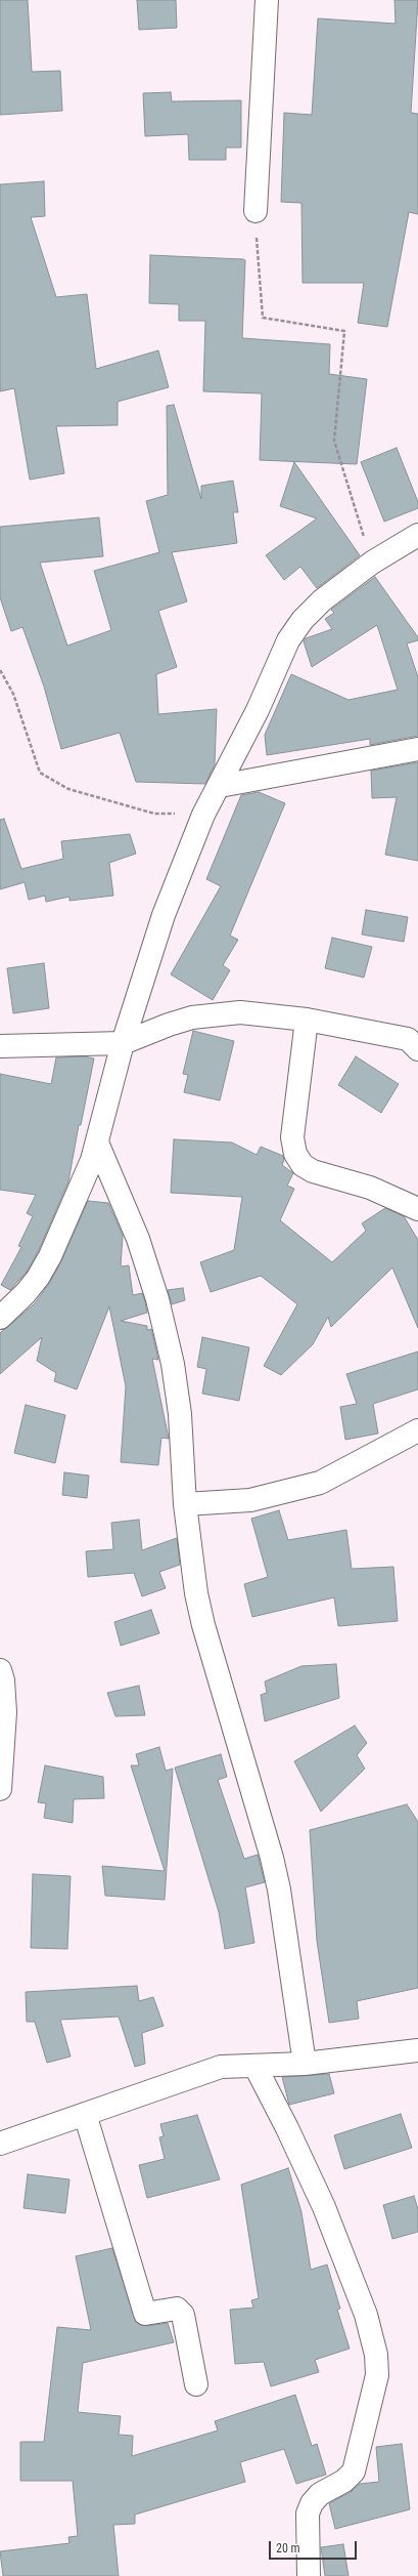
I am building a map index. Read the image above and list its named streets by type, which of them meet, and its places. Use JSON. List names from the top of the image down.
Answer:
{
  "scale_bar": "20 m"
}
